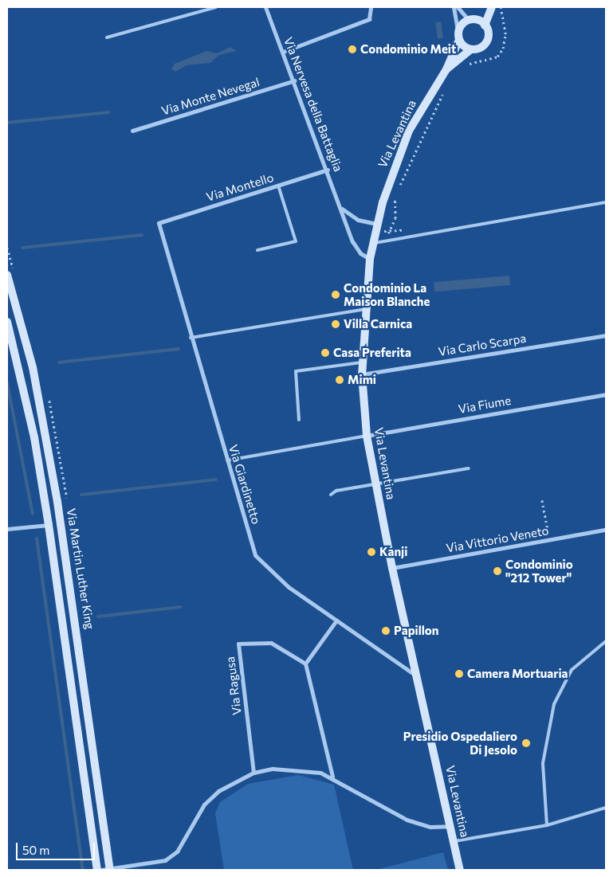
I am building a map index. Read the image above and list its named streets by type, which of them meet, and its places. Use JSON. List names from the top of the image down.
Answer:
{
  "streets": {
    "main road": ["Via Levantina", "Via Martin Luther King"],
    "street": [
      "Via Monte Nevegal",
      "Via Nervesa della Battaglia",
      "Via Montello",
      "Via Carlo Scarpa",
      "Via Fiume",
      "Via Giardinetto",
      "Via Vittorio Veneto",
      "Via Ragusa"
    ]
  },
  "crossings": [
    ["Via Monte Nevegal", "Via Nervesa della Battaglia"],
    ["Via Nervesa della Battaglia", "Via Levantina"],
    ["Via Nervesa della Battaglia", "Via Montello"],
    ["Via Levantina", "Via Carlo Scarpa"],
    ["Via Levantina", "Via Fiume"],
    ["Via Levantina", "Via Giardinetto"],
    ["Via Levantina", "Via Vittorio Veneto"],
    ["Via Montello", "Via Giardinetto"]
  ],
  "places": [
    "Condominio Meit",
    "Condominio La Maison Blanche",
    "Villa Carnica",
    "Casa Preferita",
    "Mimi",
    "Kanji",
    "Condominio \"212 Tower\"",
    "Papillon",
    "Camera Mortuaria",
    "Presidio Ospedaliero Di Jesolo"
  ],
  "scale_bar": "50 m"
}
